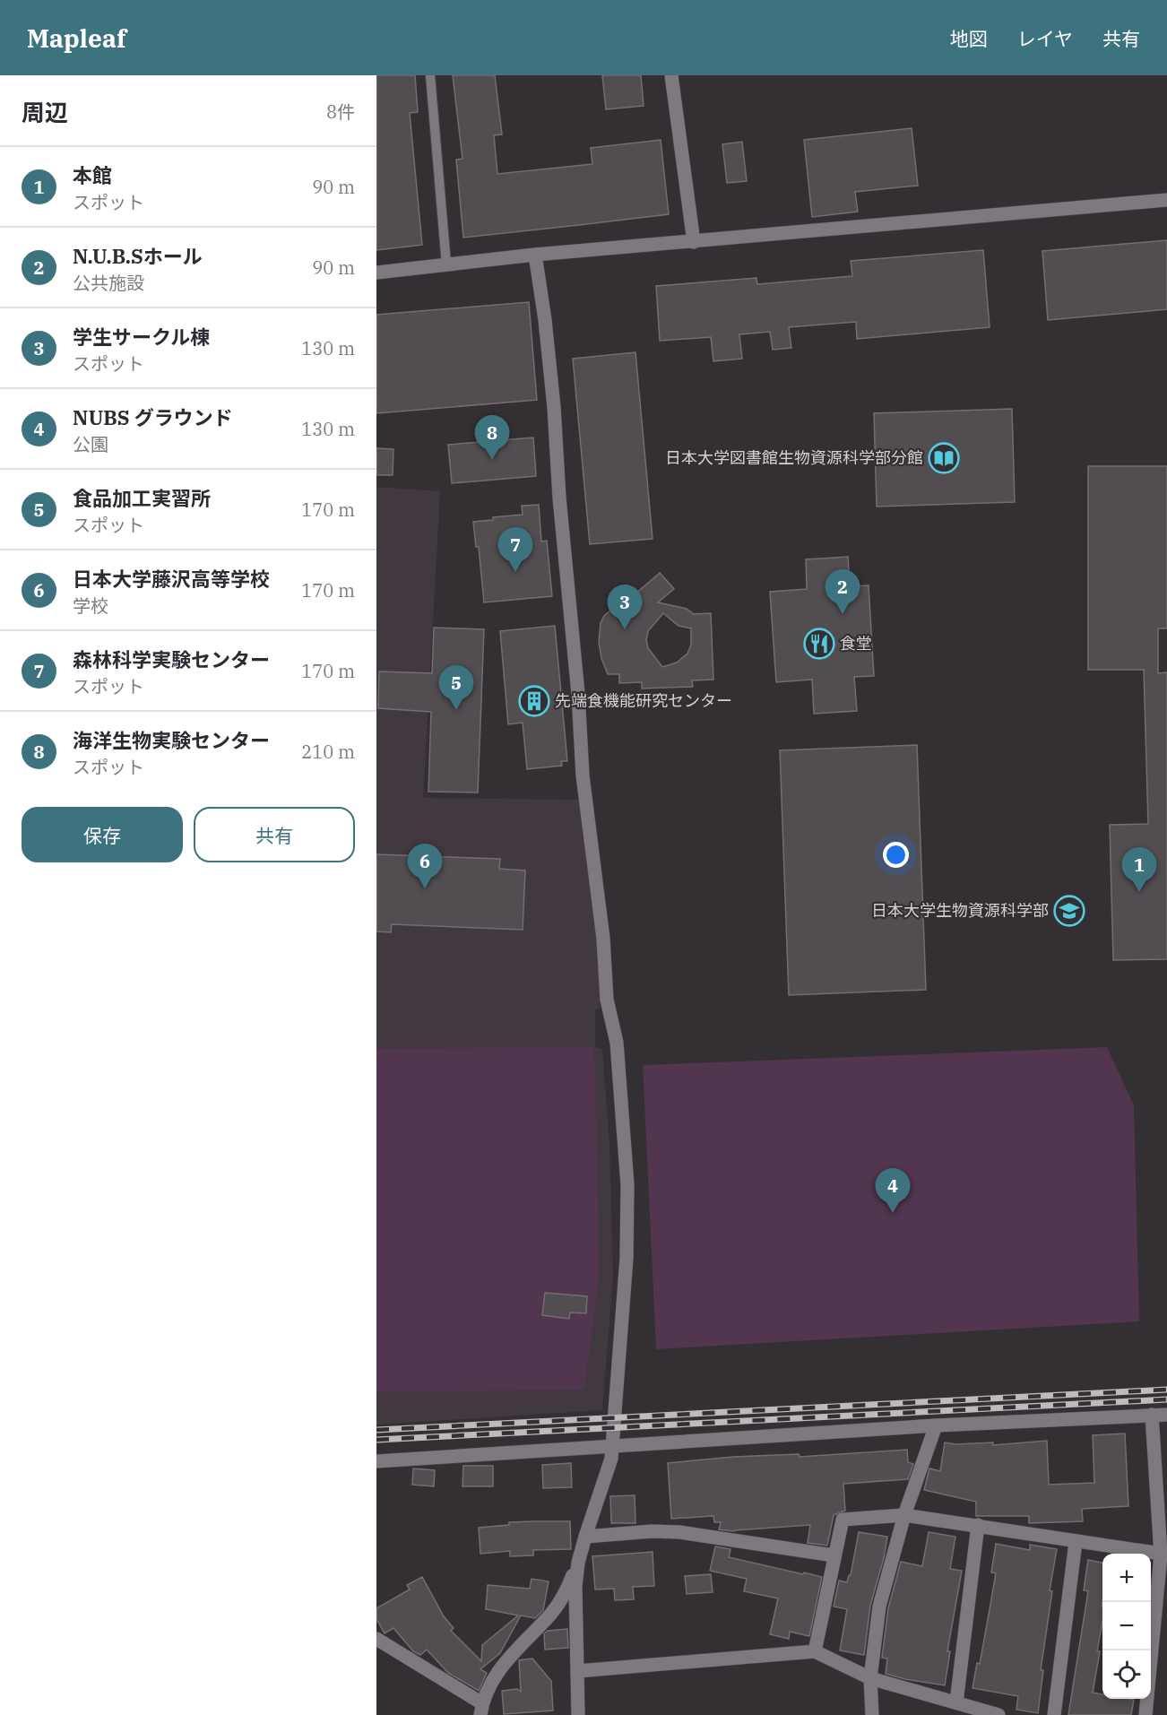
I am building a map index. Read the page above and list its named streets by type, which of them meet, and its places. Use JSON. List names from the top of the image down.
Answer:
{
  "places": {
    "library": ["日本大学図書館生物資源科学部分館"],
    "restaurant": ["食堂"],
    "building": ["先端食機能研究センター"],
    "school or university": ["日本大学生物資源科学部"]
  },
  "page": {
    "header": "Mapleaf",
    "nav": ["地図", "レイヤ", "共有"],
    "heading": ["周辺", "8件"],
    "list": [
      {
        "mark": "1",
        "name": "本館",
        "note": "スポット",
        "value": "90 m"
      },
      {
        "mark": "2",
        "name": "N.U.B.Sホール",
        "note": "公共施設",
        "value": "90 m"
      },
      {
        "mark": "3",
        "name": "学生サークル棟",
        "note": "スポット",
        "value": "130 m"
      },
      {
        "mark": "4",
        "name": "NUBS グラウンド",
        "note": "公園",
        "value": "130 m"
      },
      {
        "mark": "5",
        "name": "食品加工実習所",
        "note": "スポット",
        "value": "170 m"
      },
      {
        "mark": "6",
        "name": "日本大学藤沢高等学校",
        "note": "学校",
        "value": "170 m"
      },
      {
        "mark": "7",
        "name": "森林科学実験センター",
        "note": "スポット",
        "value": "170 m"
      },
      {
        "mark": "8",
        "name": "海洋生物実験センター",
        "note": "スポット",
        "value": "210 m"
      }
    ],
    "pins": [
      "8",
      "7",
      "2",
      "3",
      "5",
      "6",
      "1",
      "4"
    ],
    "buttons": ["保存", "共有"],
    "map_buttons": ["+", "−"]
  }
}
